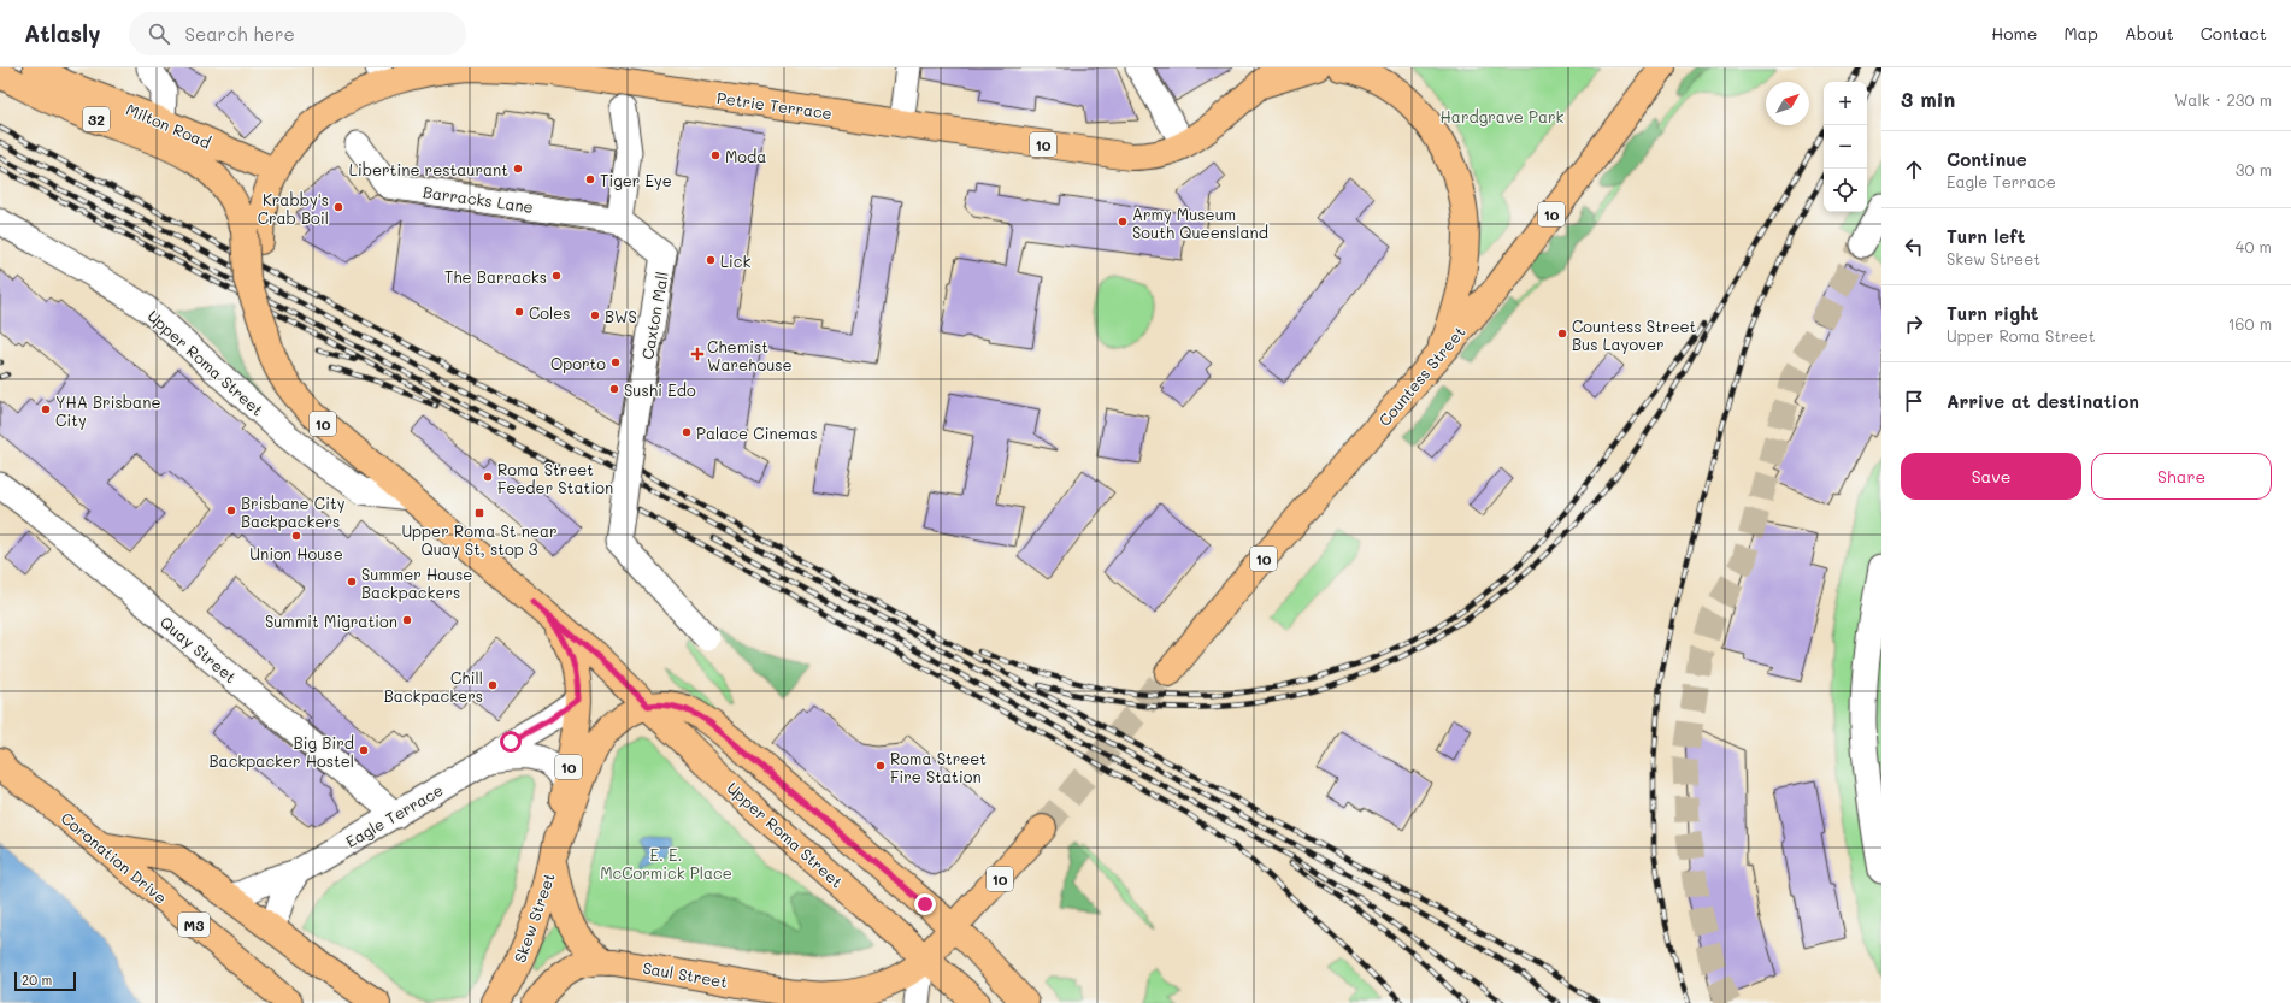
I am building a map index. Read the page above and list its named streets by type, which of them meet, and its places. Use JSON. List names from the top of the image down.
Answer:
{
  "streets": {
    "main road": [
      "Petrie Terrace",
      "32",
      "Milton Road",
      "10",
      "Upper Roma Street",
      "Countess Street",
      "Coronation Drive",
      "Skew Street",
      "M3",
      "Saul Street"
    ],
    "street": [
      "Barracks Lane",
      "Caxton Mall",
      "Quay Street",
      "Eagle Terrace"
    ]
  },
  "crossings": [
    ["Petrie Terrace", "Milton Road"],
    ["Petrie Terrace", "10"],
    ["Milton Road", "10"],
    ["Milton Road", "Upper Roma Street"],
    ["10", "Upper Roma Street"],
    ["10", "Saul Street"],
    ["Barracks Lane", "Caxton Mall"],
    ["Upper Roma Street", "Skew Street"],
    ["Upper Roma Street", "Saul Street"],
    ["Quay Street", "Eagle Terrace"],
    ["Eagle Terrace", "Skew Street"]
  ],
  "parks": ["Hardgrave Park", "E. E. McCormick Place"],
  "places": {
    "other": [
      "Moda",
      "Libertine restaurant",
      "Tiger Eye",
      "Krabby's Crab Boil",
      "Army Museum South Queensland",
      "Lick",
      "The Barracks",
      "Coles",
      "BWS",
      "Countess Street Bus Layover",
      "Oporto",
      "Sushi Edo",
      "YHA Brisbane City",
      "Palace Cinemas",
      "Roma Street Feeder Station",
      "Brisbane City Backpackers",
      "Union House",
      "Summer House Backpackers",
      "Summit Migration",
      "Chill Backpackers",
      "Big Bird Backpacker Hostel",
      "Roma Street Fire Station"
    ],
    "health": ["Chemist Warehouse"],
    "transit": ["Upper Roma St near Quay St, stop 3"]
  },
  "scale_bar": "20 m",
  "north": "top right",
  "page": {
    "header": "Atlasly",
    "search": "Search here",
    "nav": [
      "Home",
      "Map",
      "About",
      "Contact"
    ],
    "heading": ["3 min", "Walk · 230 m"],
    "map_buttons": ["+", "−"],
    "list": [
      ["Continue", "Eagle Terrace", "30 m"],
      ["Turn left", "Skew Street", "40 m"],
      ["Turn right", "Upper Roma Street", "160 m"],
      "Arrive at destination"
    ],
    "buttons": ["Save", "Share"],
    "scale": "20 m"
  }
}
